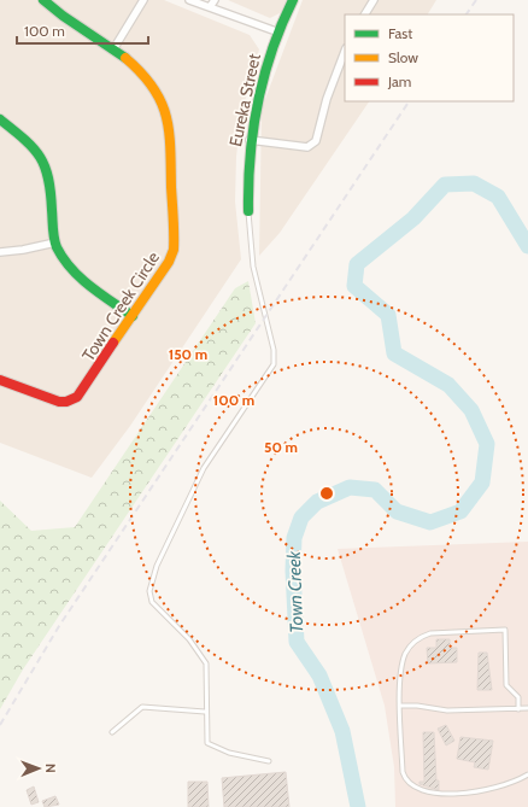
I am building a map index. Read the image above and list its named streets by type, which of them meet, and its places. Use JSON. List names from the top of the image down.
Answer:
{
  "streets": {
    "street": ["Eureka Street", "Town Creek Circle"]
  },
  "water": ["Town Creek"],
  "legend": ["Fast", "Slow", "Jam"],
  "scale_bar": "100 m",
  "north": "right",
  "rings": ["150 m", "100 m", "50 m"]
}
